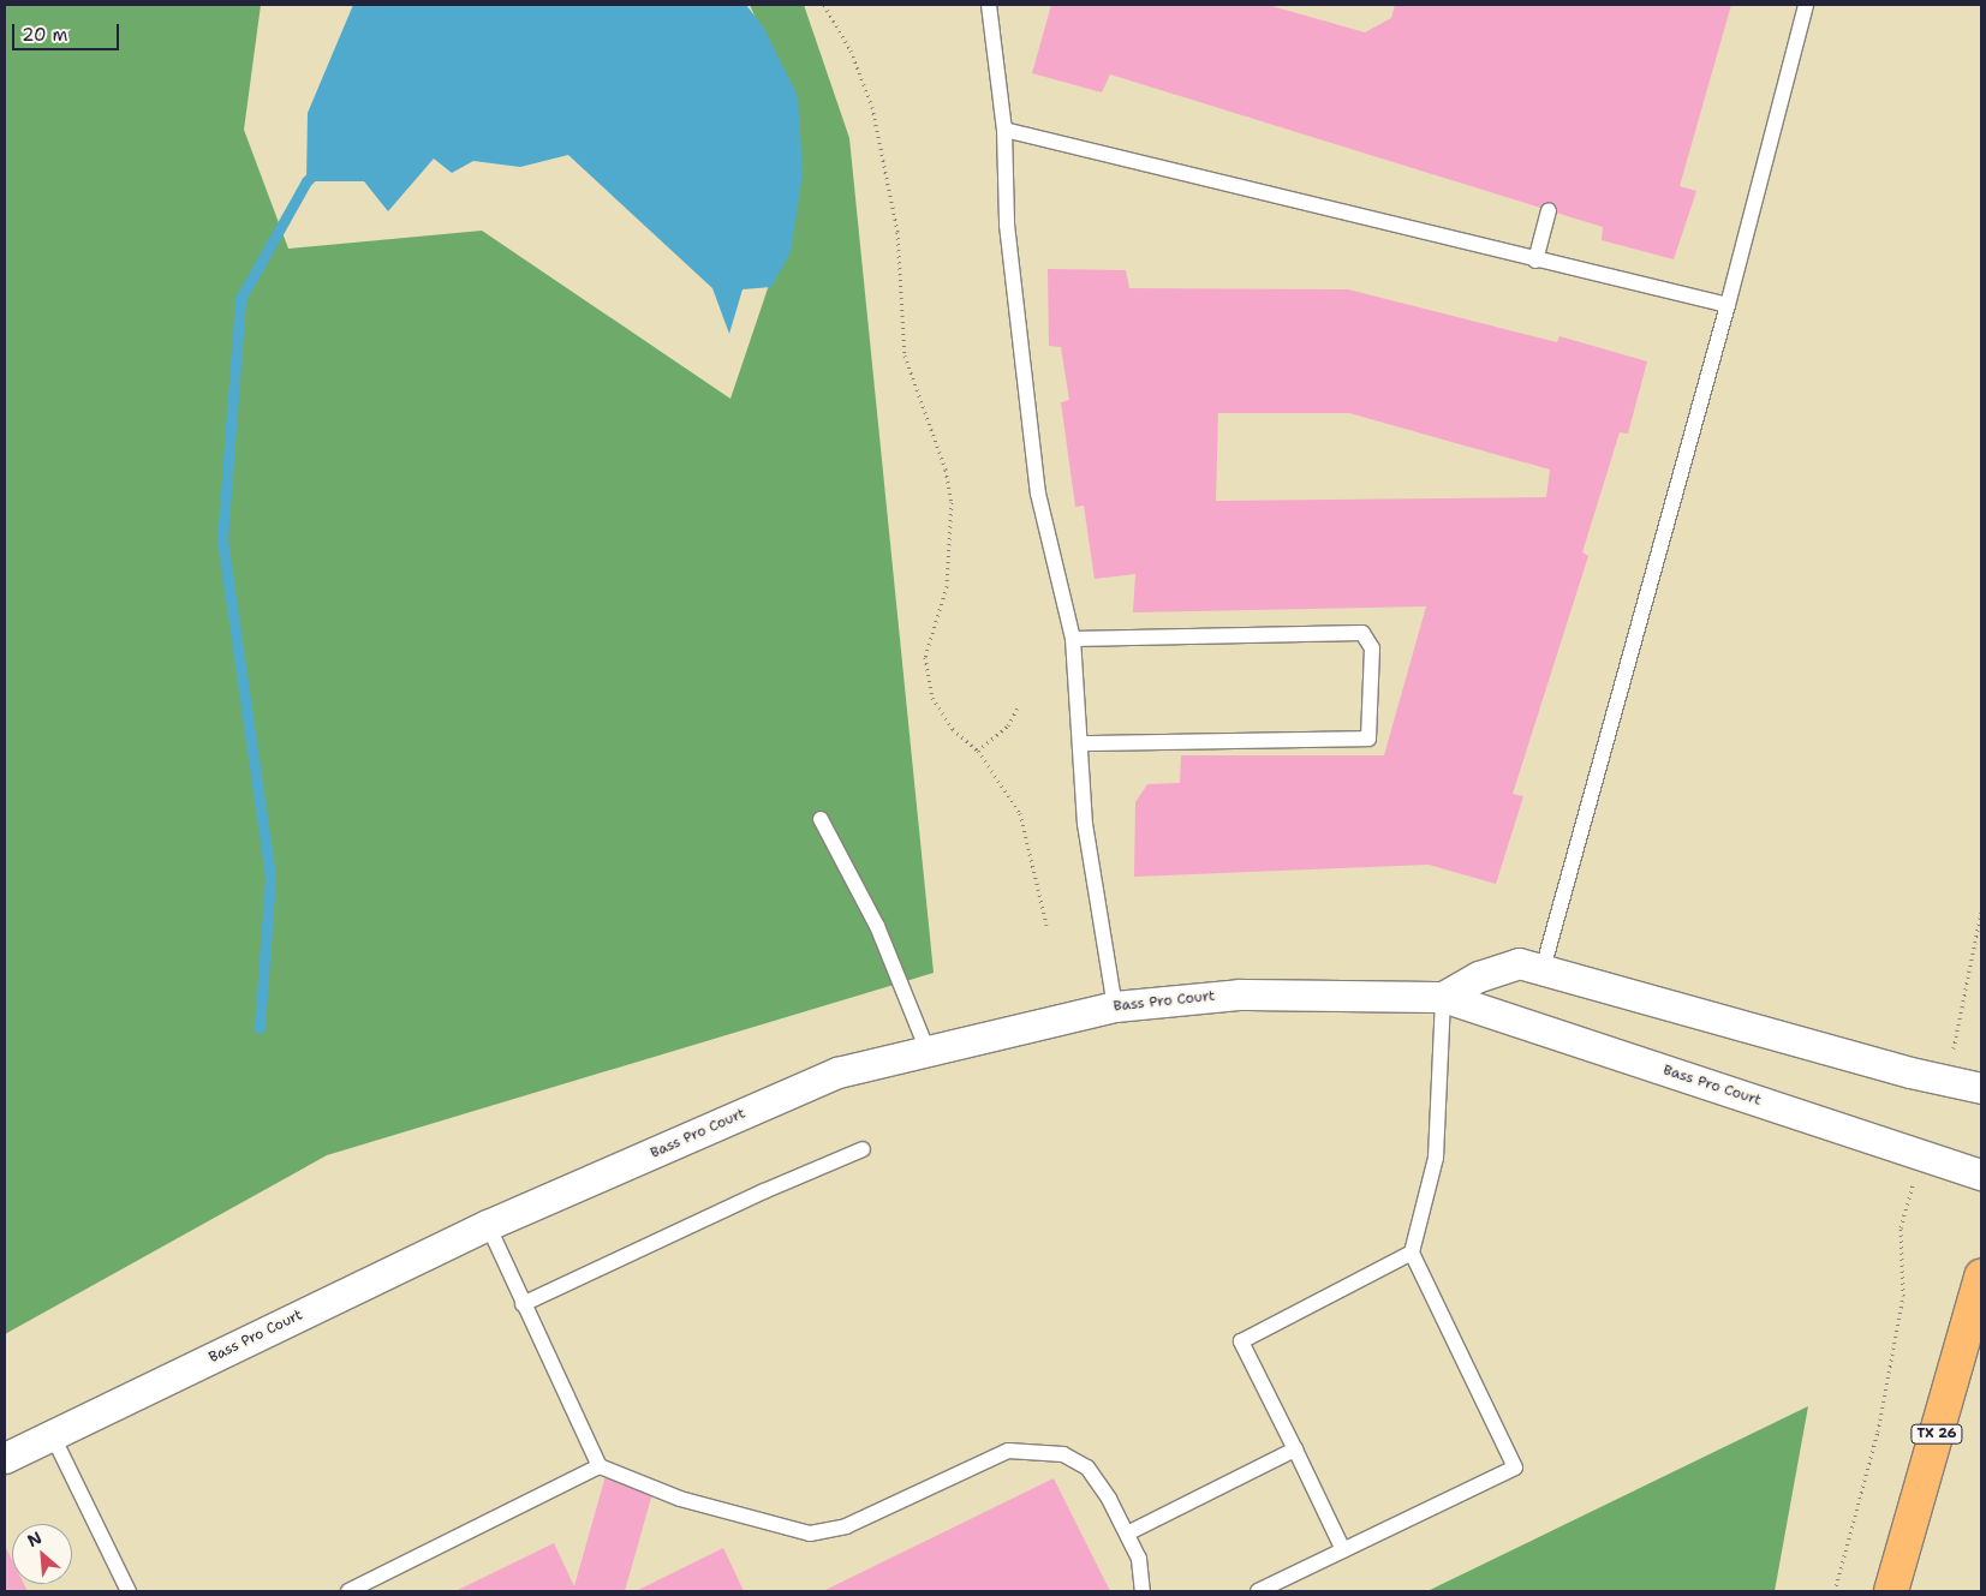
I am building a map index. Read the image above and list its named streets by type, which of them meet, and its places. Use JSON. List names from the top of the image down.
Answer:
{
  "streets": {
    "main road": ["TX 26"],
    "street": ["Bass Pro Court"]
  },
  "scale_bar": "20 m",
  "north": "top left"
}
